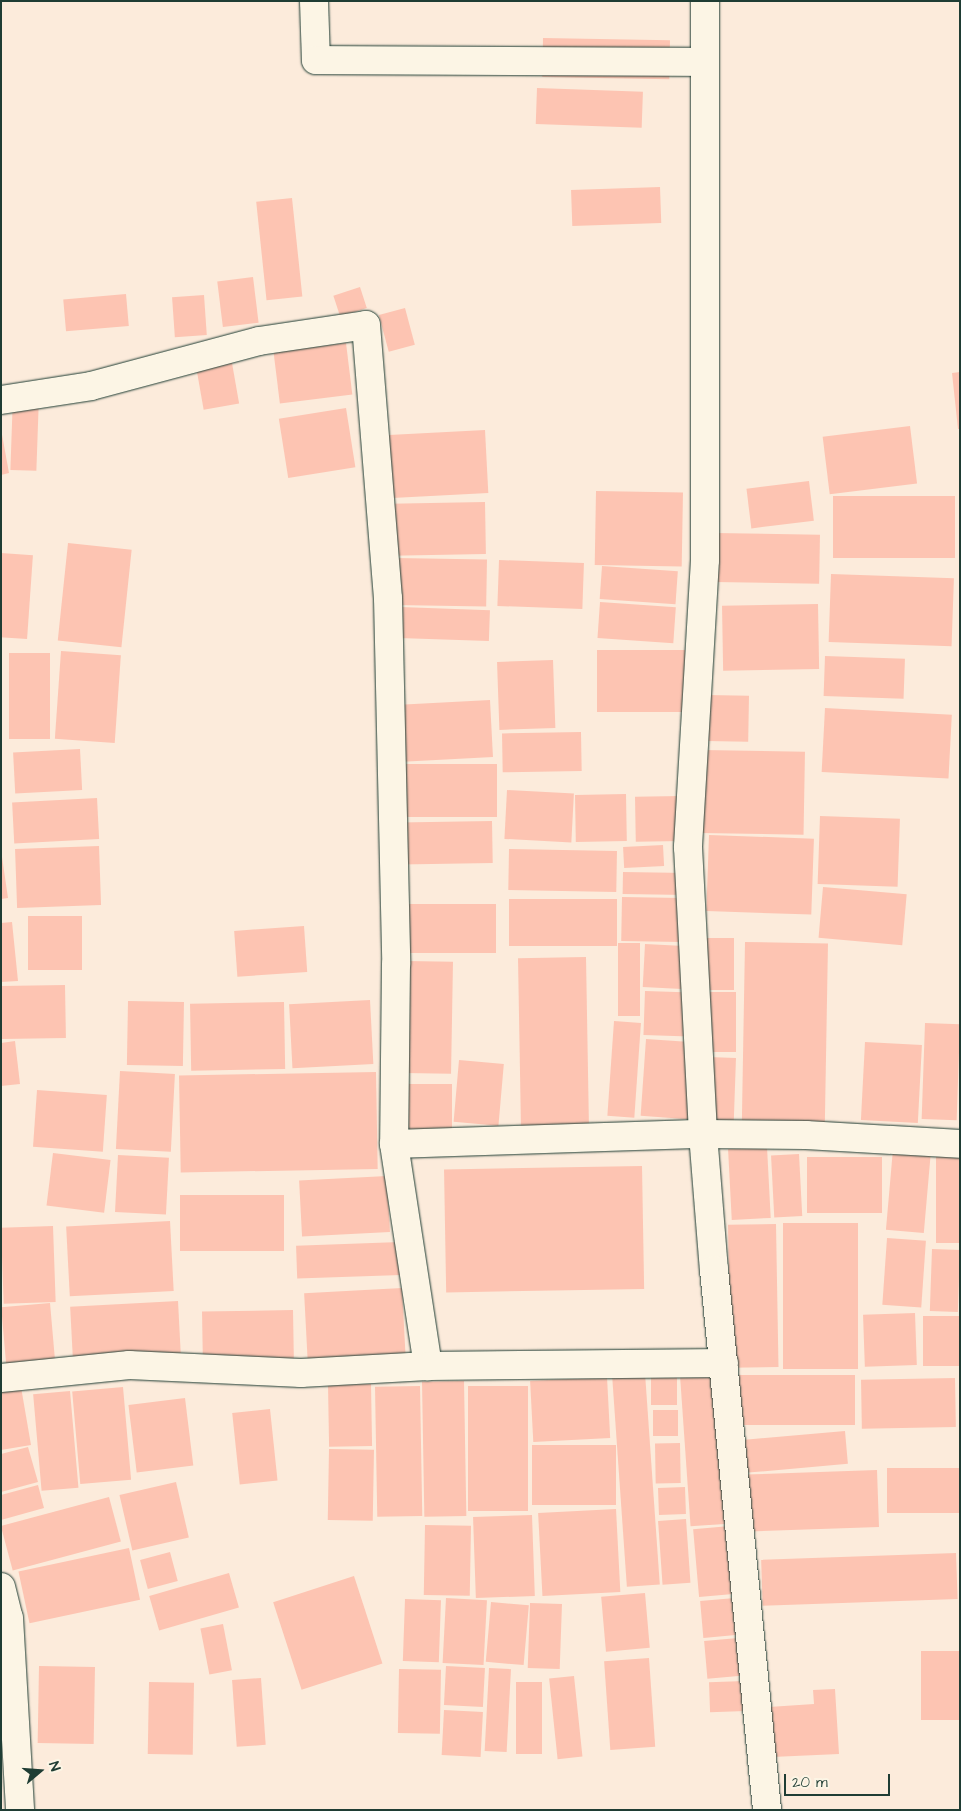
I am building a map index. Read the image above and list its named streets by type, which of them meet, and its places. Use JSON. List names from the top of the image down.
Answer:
{
  "scale_bar": "20 m",
  "north": "right"
}
